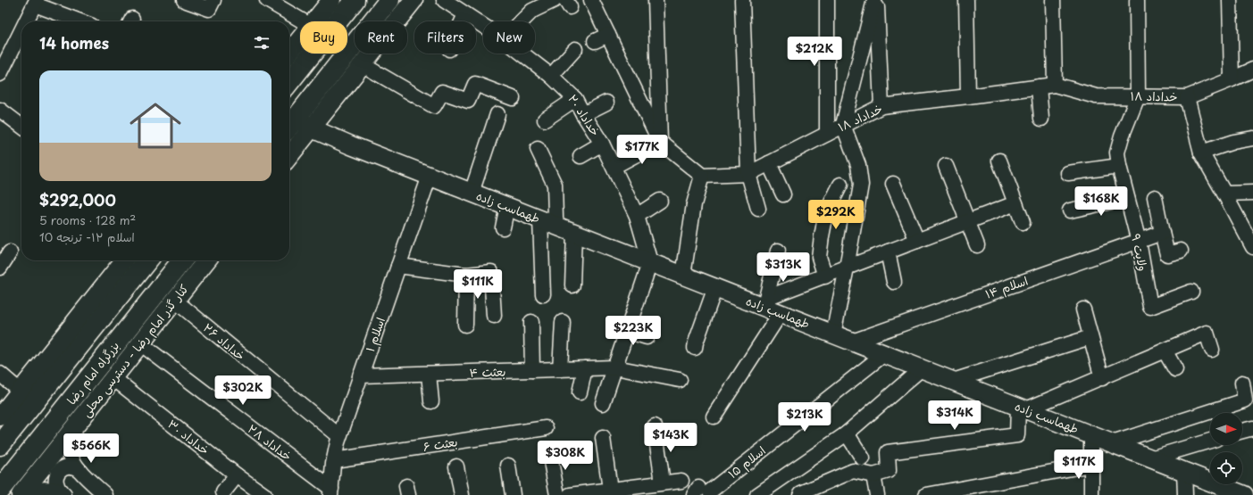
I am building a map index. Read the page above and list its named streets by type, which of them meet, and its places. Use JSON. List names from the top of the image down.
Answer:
{
  "streets": {
    "highway": ["بزرگراه امام رضا"],
    "main road": ["طهماسب زاده", "کنار گذر امام رضا - دسترسی محلی"],
    "street": [
      "خداداد ۱۸",
      "خداداد ۲۰",
      "ولایت ۹",
      "اسلام ۱۴",
      "اسلام ۱",
      "خداداد ۲۶",
      "بعثت ۴",
      "خداداد ۳۰",
      "خداداد ۲۸",
      "بعثت ۶",
      "اسلام ۱۵"
    ]
  },
  "crossings": [
    ["خداداد ۱۸", "ولایت ۹"],
    ["خداداد ۲۰", "طهماسب زاده"],
    ["طهماسب زاده", "اسلام ۱۴"],
    ["طهماسب زاده", "اسلام ۱"],
    ["طهماسب زاده", "اسلام ۱۵"],
    ["ولایت ۹", "اسلام ۱۴"],
    ["اسلام ۱", "خداداد ۲۶"],
    ["اسلام ۱", "بعثت ۴"],
    ["اسلام ۱", "خداداد ۲۸"],
    ["اسلام ۱", "بعثت ۶"],
    ["خداداد ۲۶", "کنار گذر امام رضا - دسترسی محلی"],
    ["کنار گذر امام رضا - دسترسی محلی", "خداداد ۳۰"],
    ["کنار گذر امام رضا - دسترسی محلی", "خداداد ۲۸"]
  ],
  "north": "right",
  "page": {
    "chip": [
      "Buy",
      "Rent",
      "Filters",
      "New"
    ],
    "heading": "14 homes",
    "price": [
      "$212K",
      "$177K",
      "$168K",
      "$292K",
      "$313K",
      "$111K",
      "$223K",
      "$302K",
      "$314K",
      "$213K",
      "$143K",
      "$566K",
      "$308K",
      "$117K"
    ],
    "list": [
      {
        "name": "$292,000",
        "note": "5 rooms · 128 m² · اسلام ۱۲- ترنجه 10"
      }
    ]
  }
}
